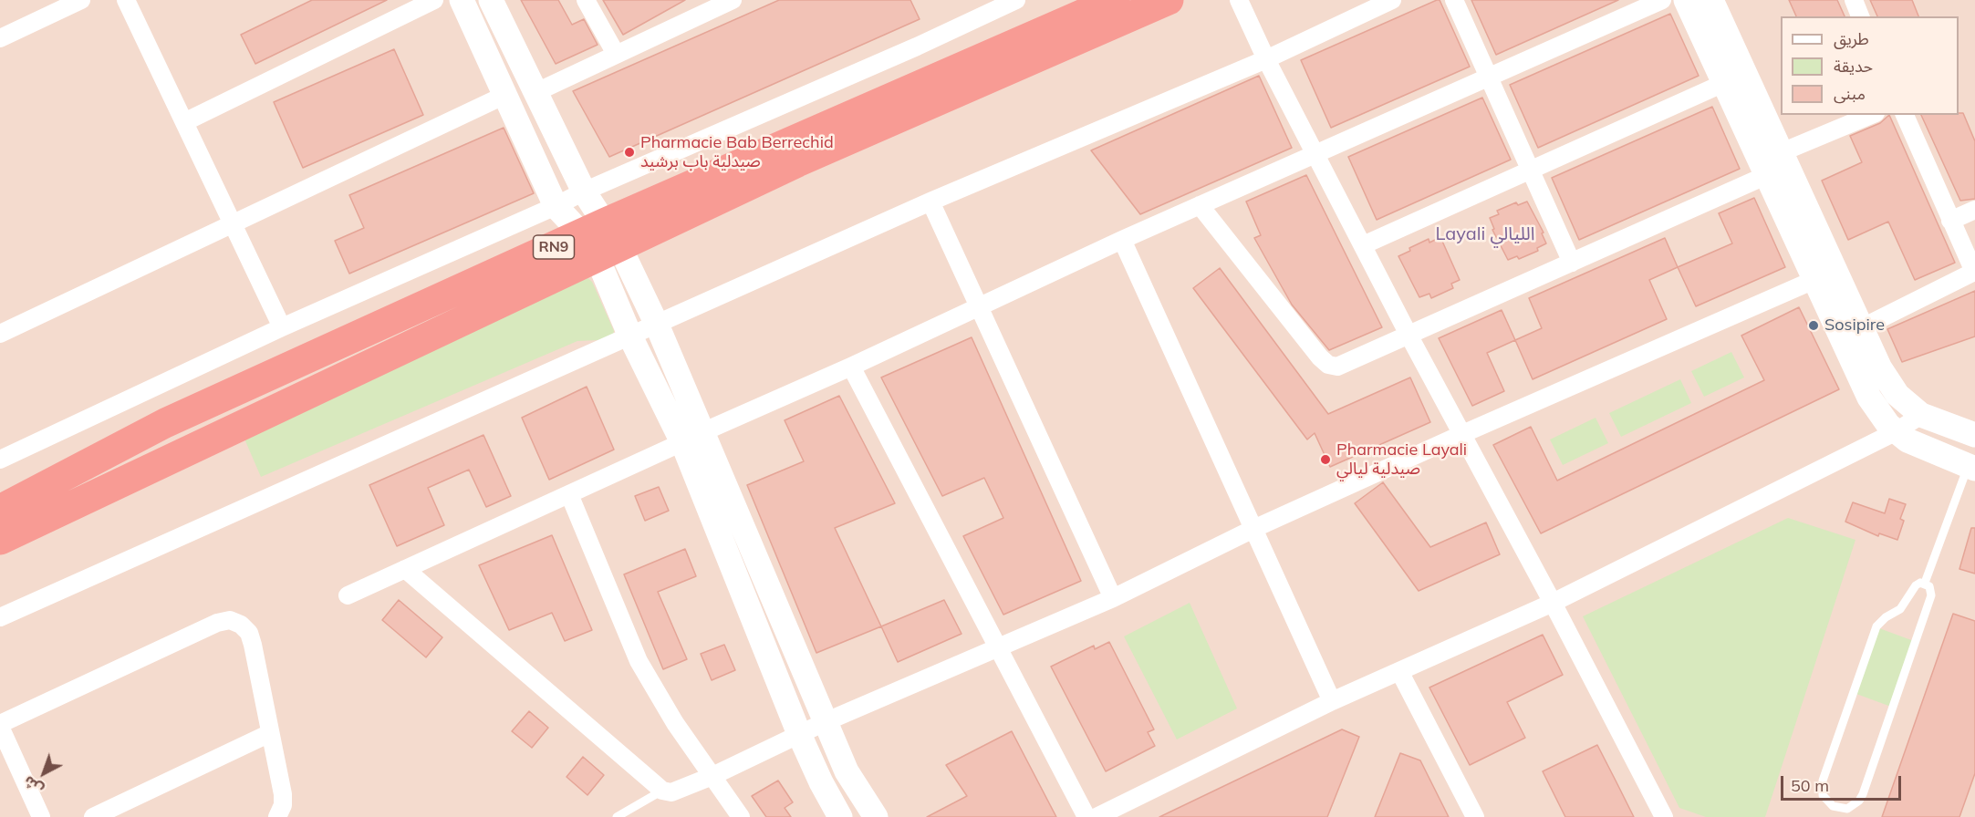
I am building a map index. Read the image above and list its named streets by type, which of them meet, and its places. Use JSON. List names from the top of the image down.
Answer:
{
  "streets": {
    "highway": ["RN9"]
  },
  "districts": ["Layali الليالي"],
  "places": ["Pharmacie Bab Berrechid صيدلية باب برشيد", "Sosipire", "Pharmacie Layali صيدلية ليالي"],
  "legend": ["طريق", "حديقة", "مبنى"],
  "scale_bar": "50 m",
  "north": "bottom left"
}
